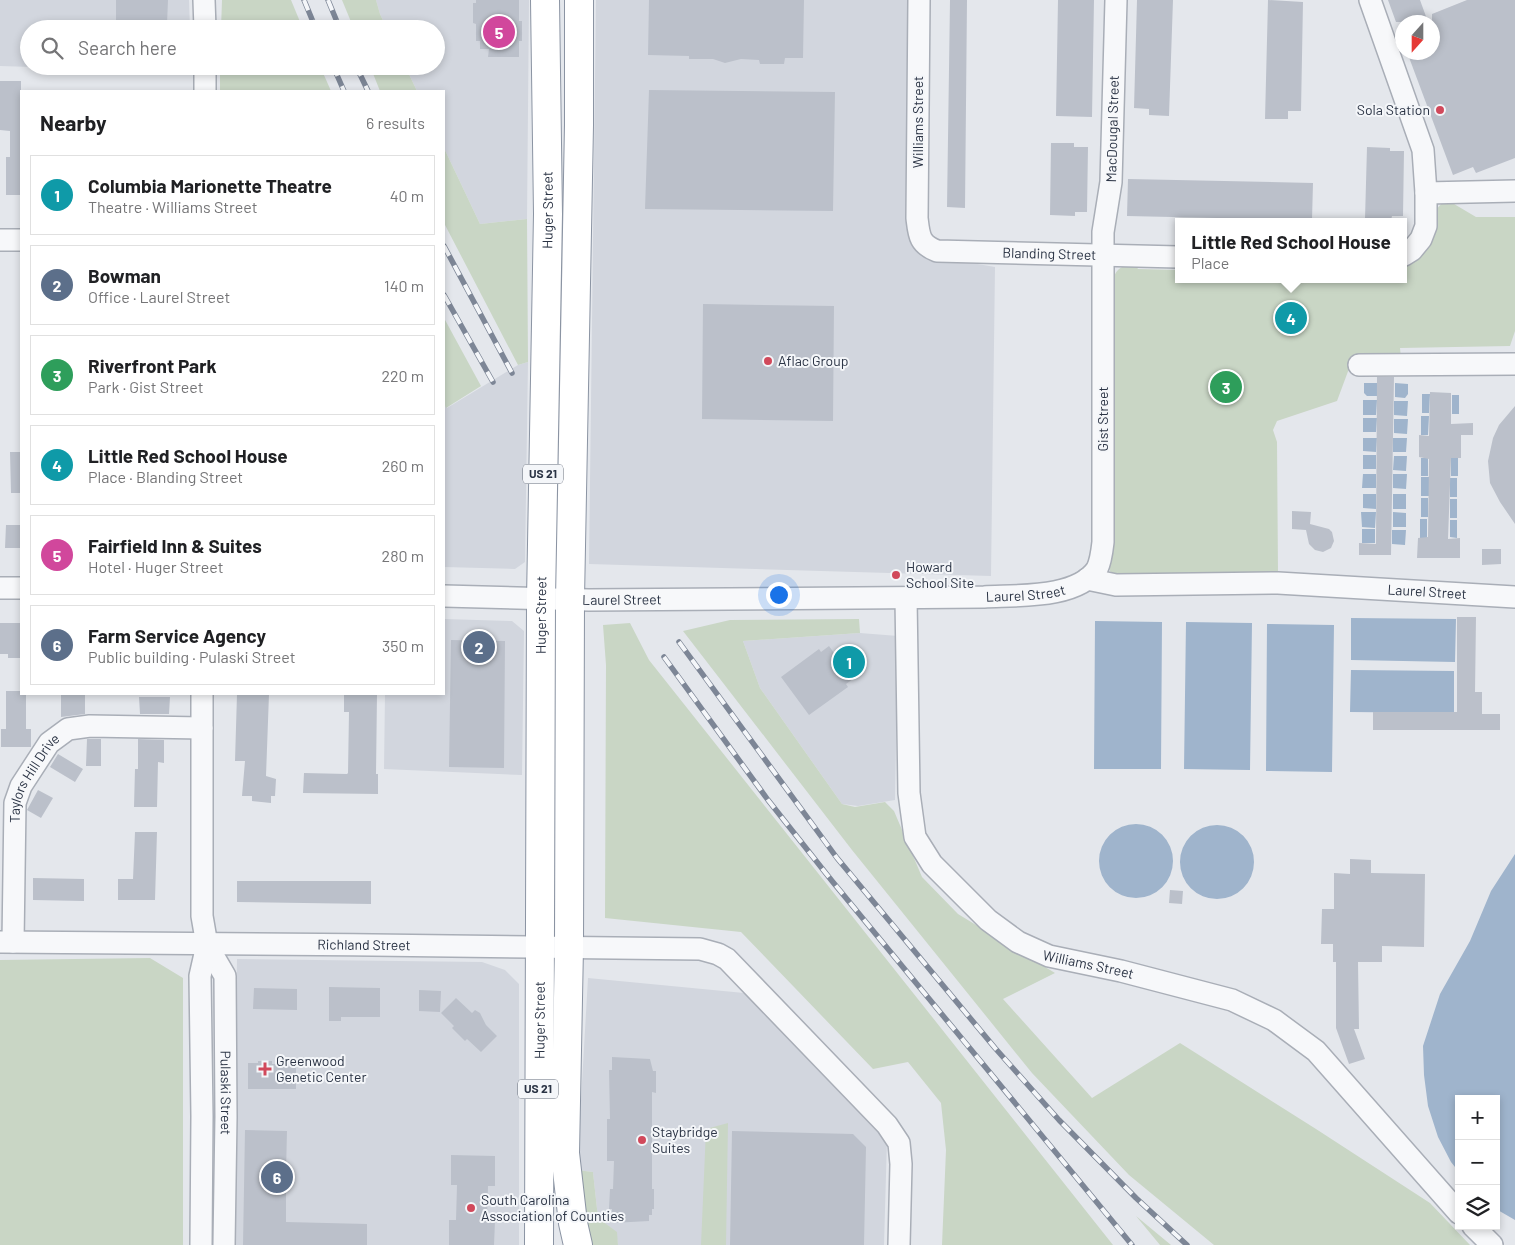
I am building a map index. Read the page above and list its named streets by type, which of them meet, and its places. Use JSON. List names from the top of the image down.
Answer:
{
  "streets": {
    "highway": ["Huger Street", "US 21"],
    "street": [
      "Williams Street",
      "MacDougal Street",
      "Blanding Street",
      "Gist Street",
      "Laurel Street",
      "Taylors Hill Drive",
      "Richland Street",
      "Pulaski Street"
    ]
  },
  "crossings": [
    ["Williams Street", "Blanding Street"],
    ["Williams Street", "Laurel Street"],
    ["MacDougal Street", "Blanding Street"],
    ["MacDougal Street", "Gist Street"],
    ["Huger Street", "US 21"],
    ["Huger Street", "Laurel Street"],
    ["Huger Street", "Richland Street"],
    ["Blanding Street", "Gist Street"],
    ["Gist Street", "Laurel Street"],
    ["Taylors Hill Drive", "Richland Street"],
    ["Taylors Hill Drive", "Pulaski Street"],
    ["Richland Street", "Pulaski Street"]
  ],
  "places": {
    "other": [
      "Sola Station",
      "Aflac Group",
      "Howard School Site",
      "Staybridge Suites",
      "South Carolina Association of Counties"
    ],
    "health": ["Greenwood Genetic Center"]
  },
  "north": "bottom",
  "page": {
    "pins": [
      "5",
      "4",
      "3",
      "2",
      "1",
      "6"
    ],
    "search": "Search here",
    "heading": ["Nearby", "6 results"],
    "list": [
      {
        "mark": "1",
        "name": "Columbia Marionette Theatre",
        "note": "Theatre · Williams Street",
        "value": "40 m"
      },
      {
        "mark": "2",
        "name": "Bowman",
        "note": "Office · Laurel Street",
        "value": "140 m"
      },
      {
        "mark": "3",
        "name": "Riverfront Park",
        "note": "Park · Gist Street",
        "value": "220 m"
      },
      {
        "mark": "4",
        "name": "Little Red School House",
        "note": "Place · Blanding Street",
        "value": "260 m"
      },
      {
        "mark": "5",
        "name": "Fairfield Inn & Suites",
        "note": "Hotel · Huger Street",
        "value": "280 m"
      },
      {
        "mark": "6",
        "name": "Farm Service Agency",
        "note": "Public building · Pulaski Street",
        "value": "350 m"
      }
    ],
    "popup": ["Little Red School House", "Place"],
    "map_buttons": ["+", "−"]
  }
}
